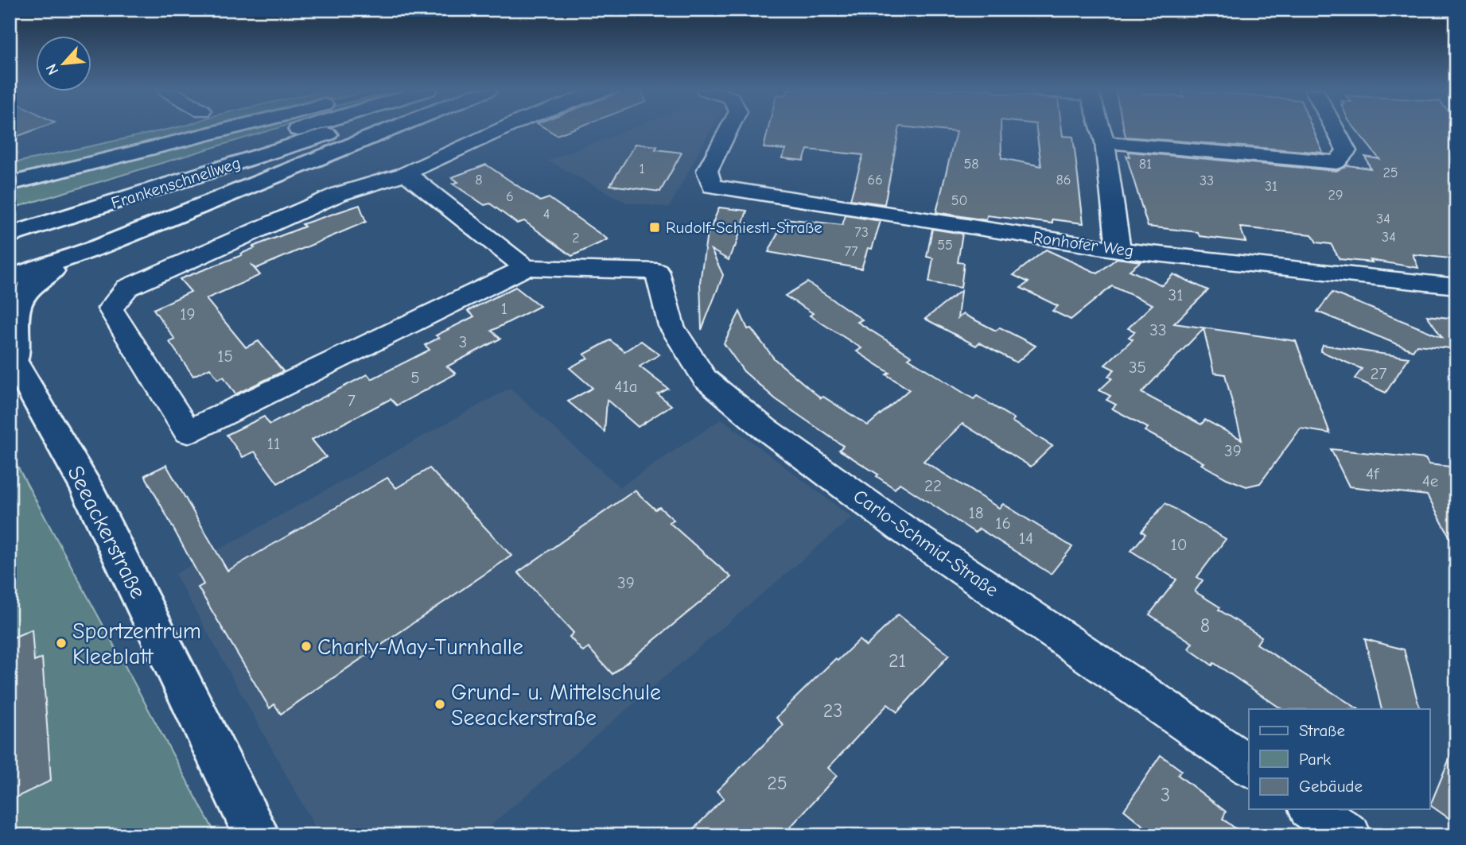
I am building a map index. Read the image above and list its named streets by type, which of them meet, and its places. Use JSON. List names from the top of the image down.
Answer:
{
  "streets": {
    "main road": ["Frankenschnellweg", "Seeackerstraße"],
    "street": ["Ronhofer Weg", "Carlo-Schmid-Straße"]
  },
  "places": {
    "transit": ["Rudolf-Schiestl-Straße"],
    "other": ["Sportzentrum Kleeblatt", "Charly-May-Turnhalle", "Grund- u. Mittelschule Seeackerstraße"]
  },
  "house_numbers": [
    "58",
    "81",
    "1",
    "25",
    "8",
    "66",
    "86",
    "33",
    "31",
    "29",
    "6",
    "50",
    "4",
    "34",
    "73",
    "34",
    "2",
    "55",
    "77",
    "31",
    "1",
    "19",
    "33",
    "3",
    "15",
    "35",
    "27",
    "5",
    "41a",
    "7",
    "11",
    "39",
    "4f",
    "4e",
    "22",
    "18",
    "16",
    "14",
    "10",
    "39",
    "8",
    "21",
    "23",
    "25",
    "3"
  ],
  "legend": ["Straße", "Park", "Gebäude"],
  "north": "bottom left"
}
